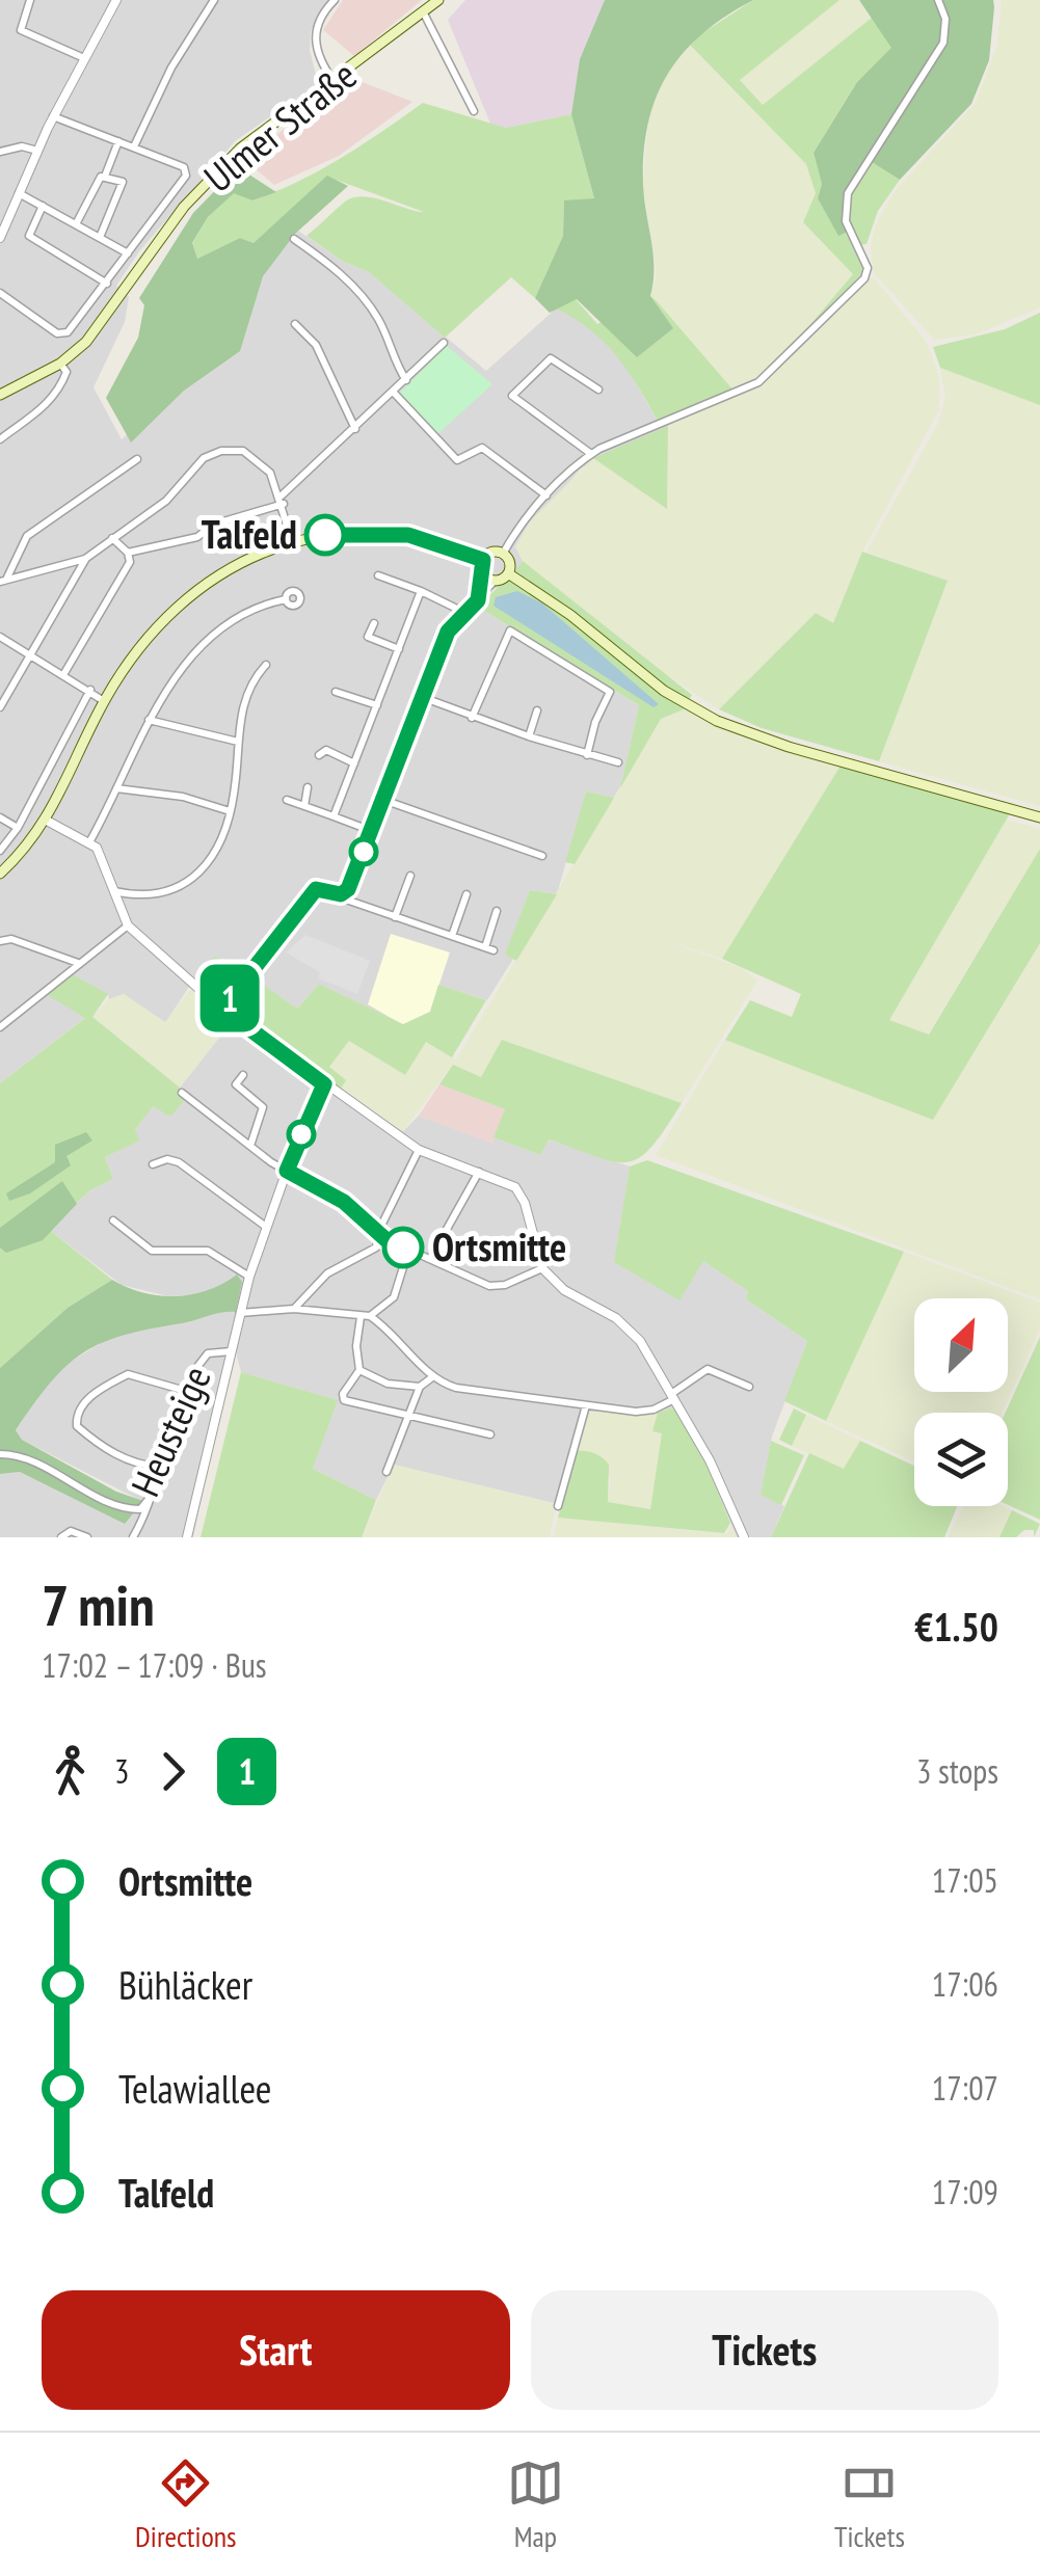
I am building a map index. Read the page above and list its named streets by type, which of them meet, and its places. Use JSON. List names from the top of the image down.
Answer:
{
  "streets": {
    "main road": ["Ulmer Straße"],
    "street": ["Heusteige"]
  },
  "places": ["Talfeld", "Ortsmitte"],
  "lines": ["bus line 1"],
  "north": "top right",
  "page": {
    "on_map": "1",
    "heading": ["7 min", "17:02 – 17:09 · Bus", "€1.50"],
    "legs": ["3", "1", "3 stops"],
    "list": [
      {
        "name": "Ortsmitte",
        "value": "17:05"
      },
      {
        "name": "Bühläcker",
        "value": "17:06"
      },
      {
        "name": "Telawiallee",
        "value": "17:07"
      },
      {
        "name": "Talfeld",
        "value": "17:09"
      }
    ],
    "buttons": ["Start", "Tickets"],
    "tabs": ["Directions", "Map", "Tickets"]
  }
}
